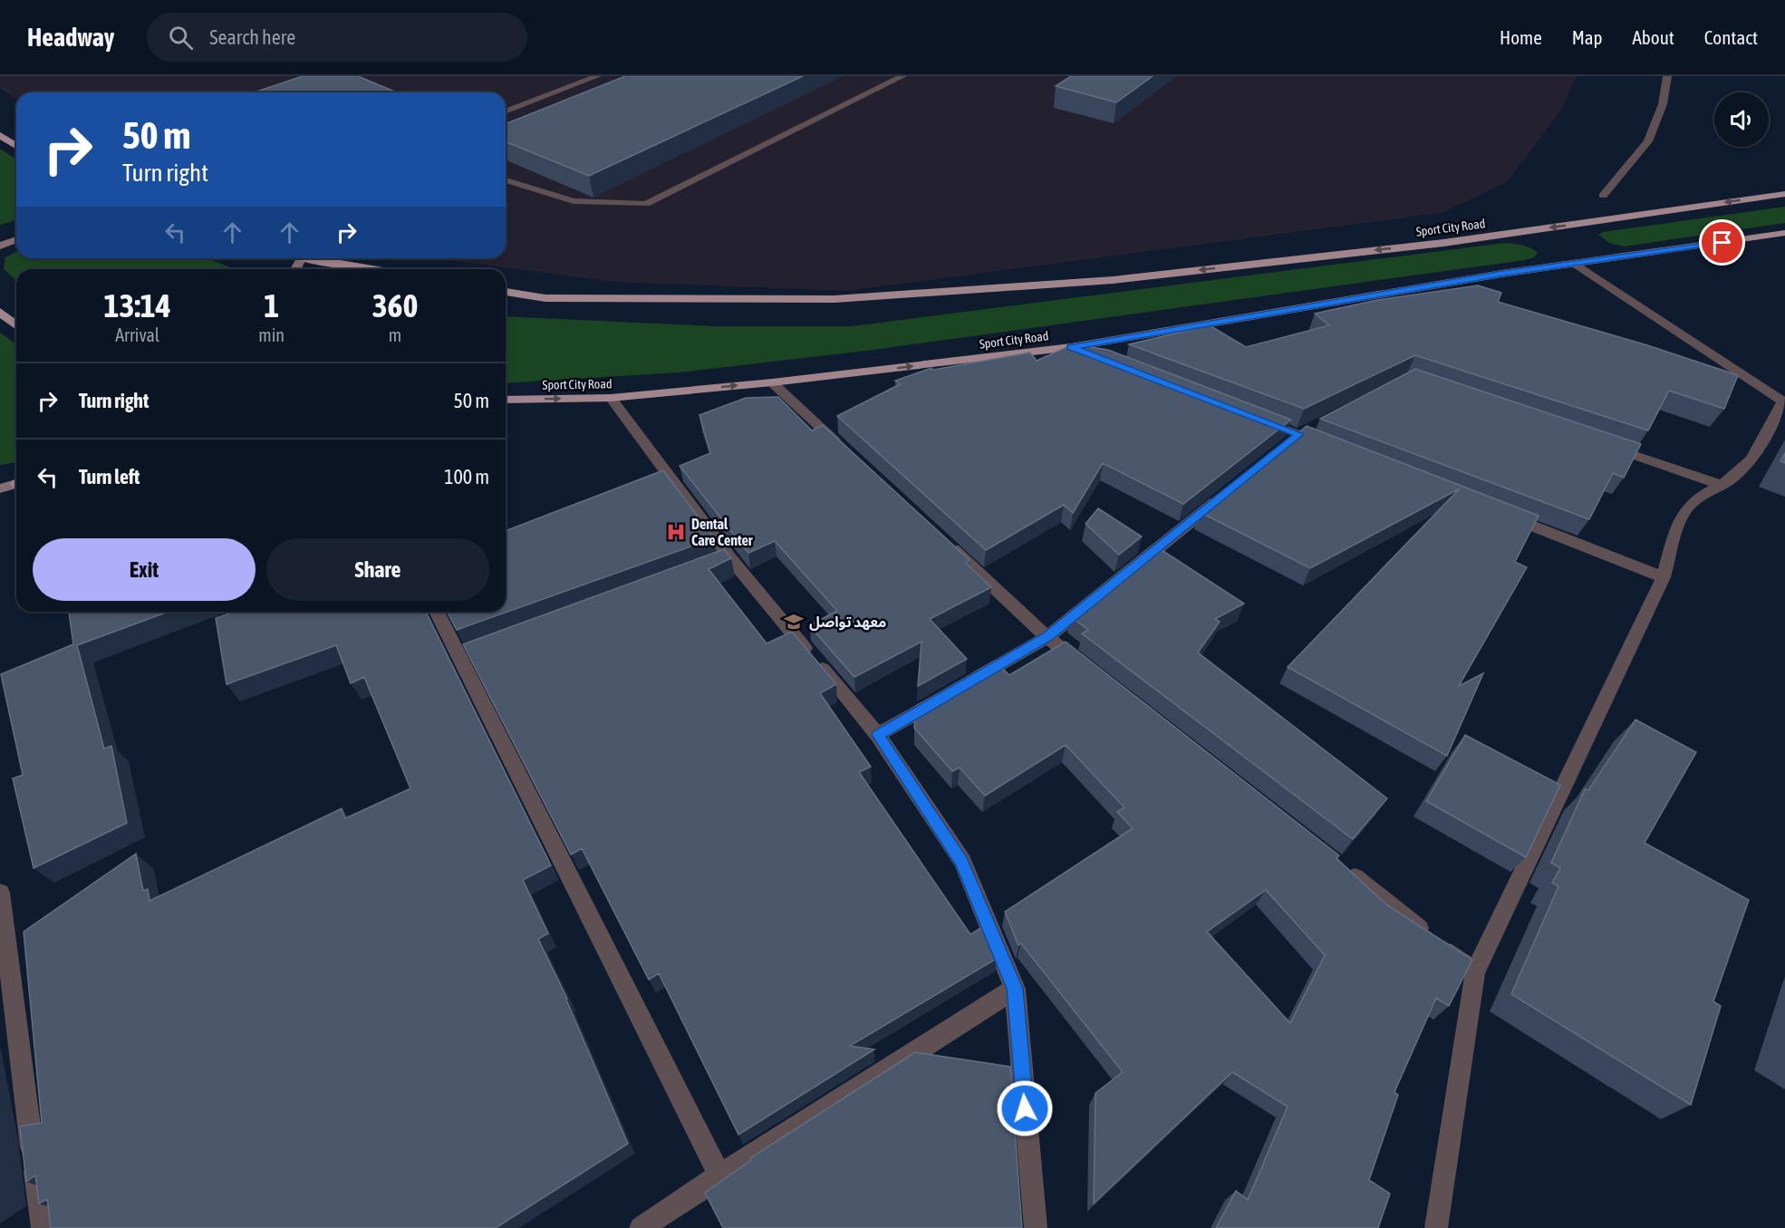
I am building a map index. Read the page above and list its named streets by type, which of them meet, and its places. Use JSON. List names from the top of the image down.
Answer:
{
  "streets": {
    "main road": ["Sport City Road"]
  },
  "places": {
    "hospital": ["Dental Care Center"],
    "school or university": ["معهد تواصل"]
  },
  "page": {
    "header": "Headway",
    "search": "Search here",
    "nav": [
      "Home",
      "Map",
      "About",
      "Contact"
    ],
    "turn": ["50 m", "Turn right"],
    "eta": [
      "13:14",
      "Arrival",
      "1",
      "min",
      "360",
      "m"
    ],
    "list": [
      {
        "name": "Turn right",
        "value": "50 m"
      },
      {
        "name": "Turn left",
        "value": "100 m"
      }
    ],
    "buttons": ["Exit", "Share"]
  }
}
